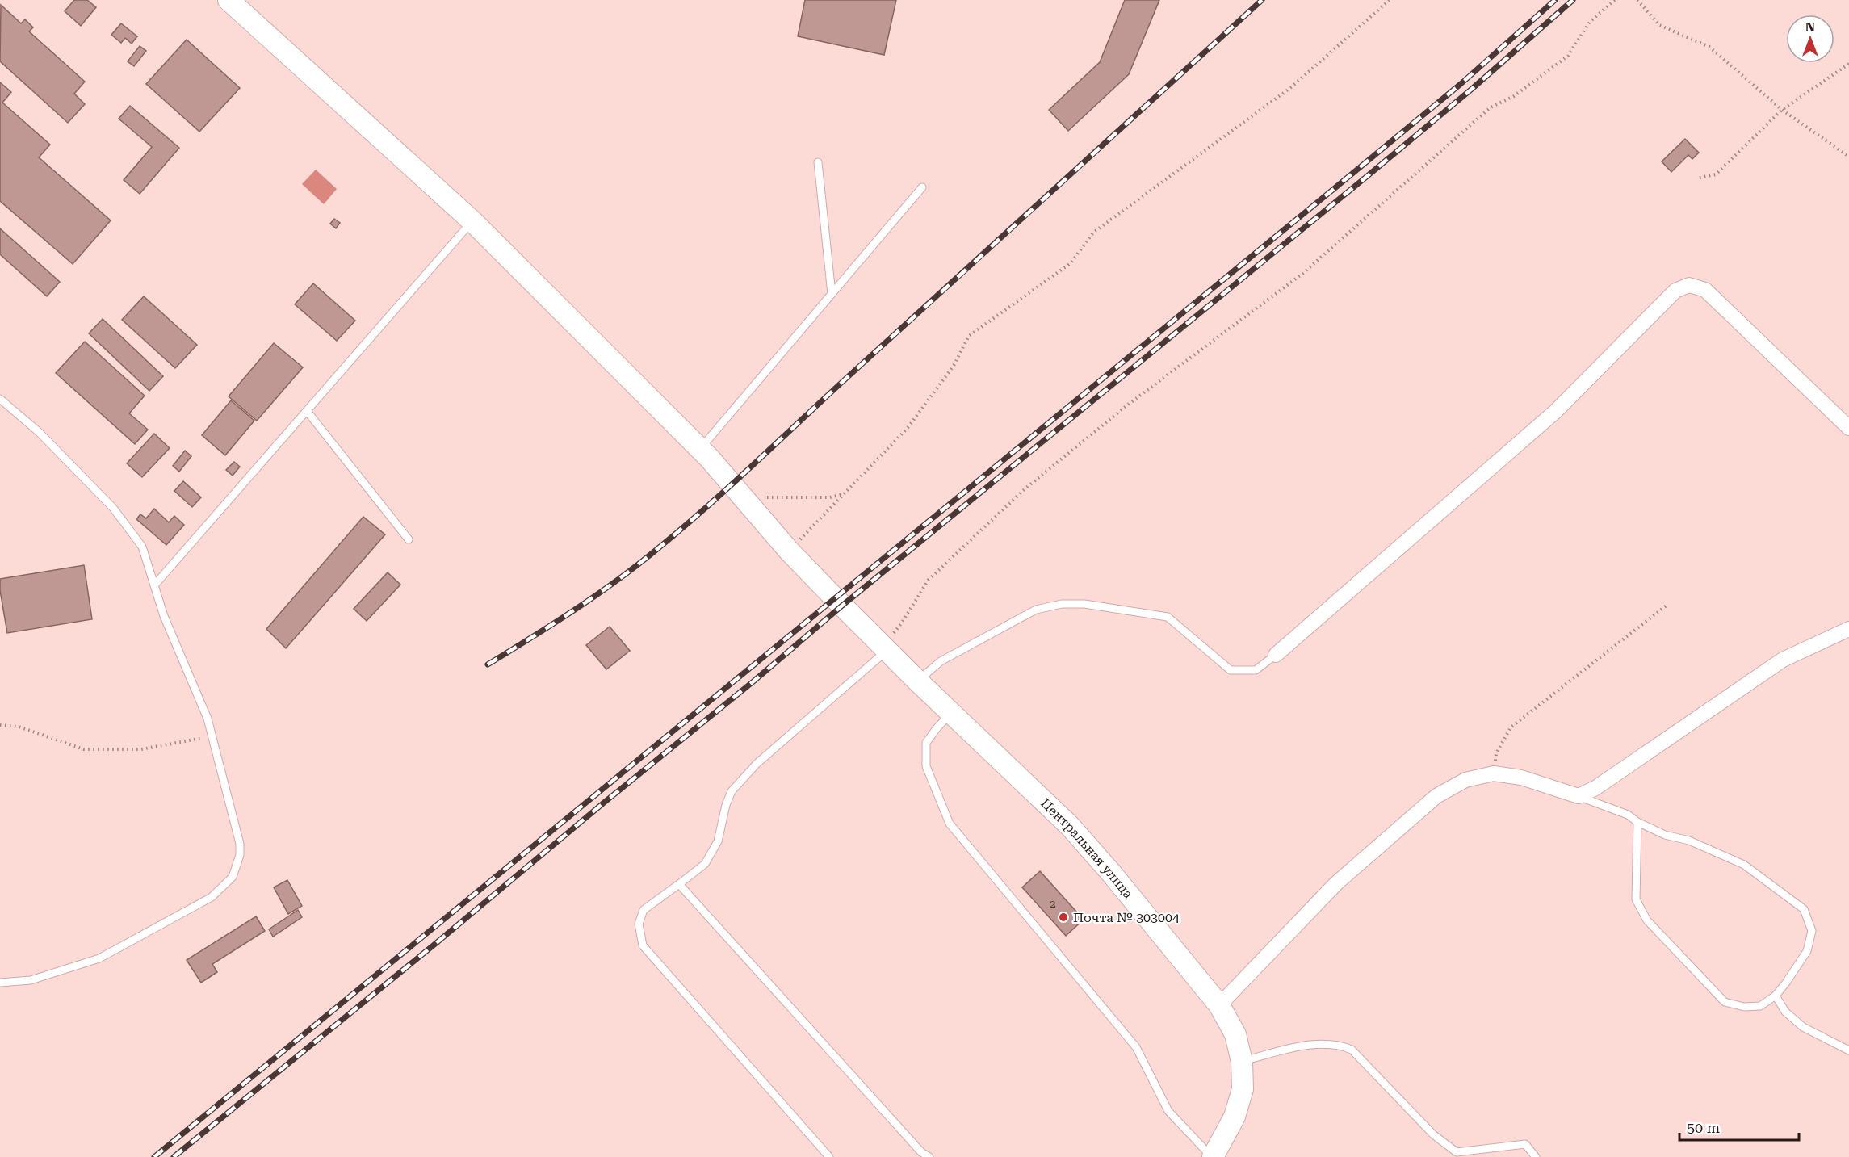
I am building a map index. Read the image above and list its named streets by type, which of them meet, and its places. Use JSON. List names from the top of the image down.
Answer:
{
  "streets": {
    "street": ["Центральная улица"]
  },
  "places": ["Почта № 303004"],
  "house_numbers": ["2"],
  "scale_bar": "50 m",
  "north": "top"
}
